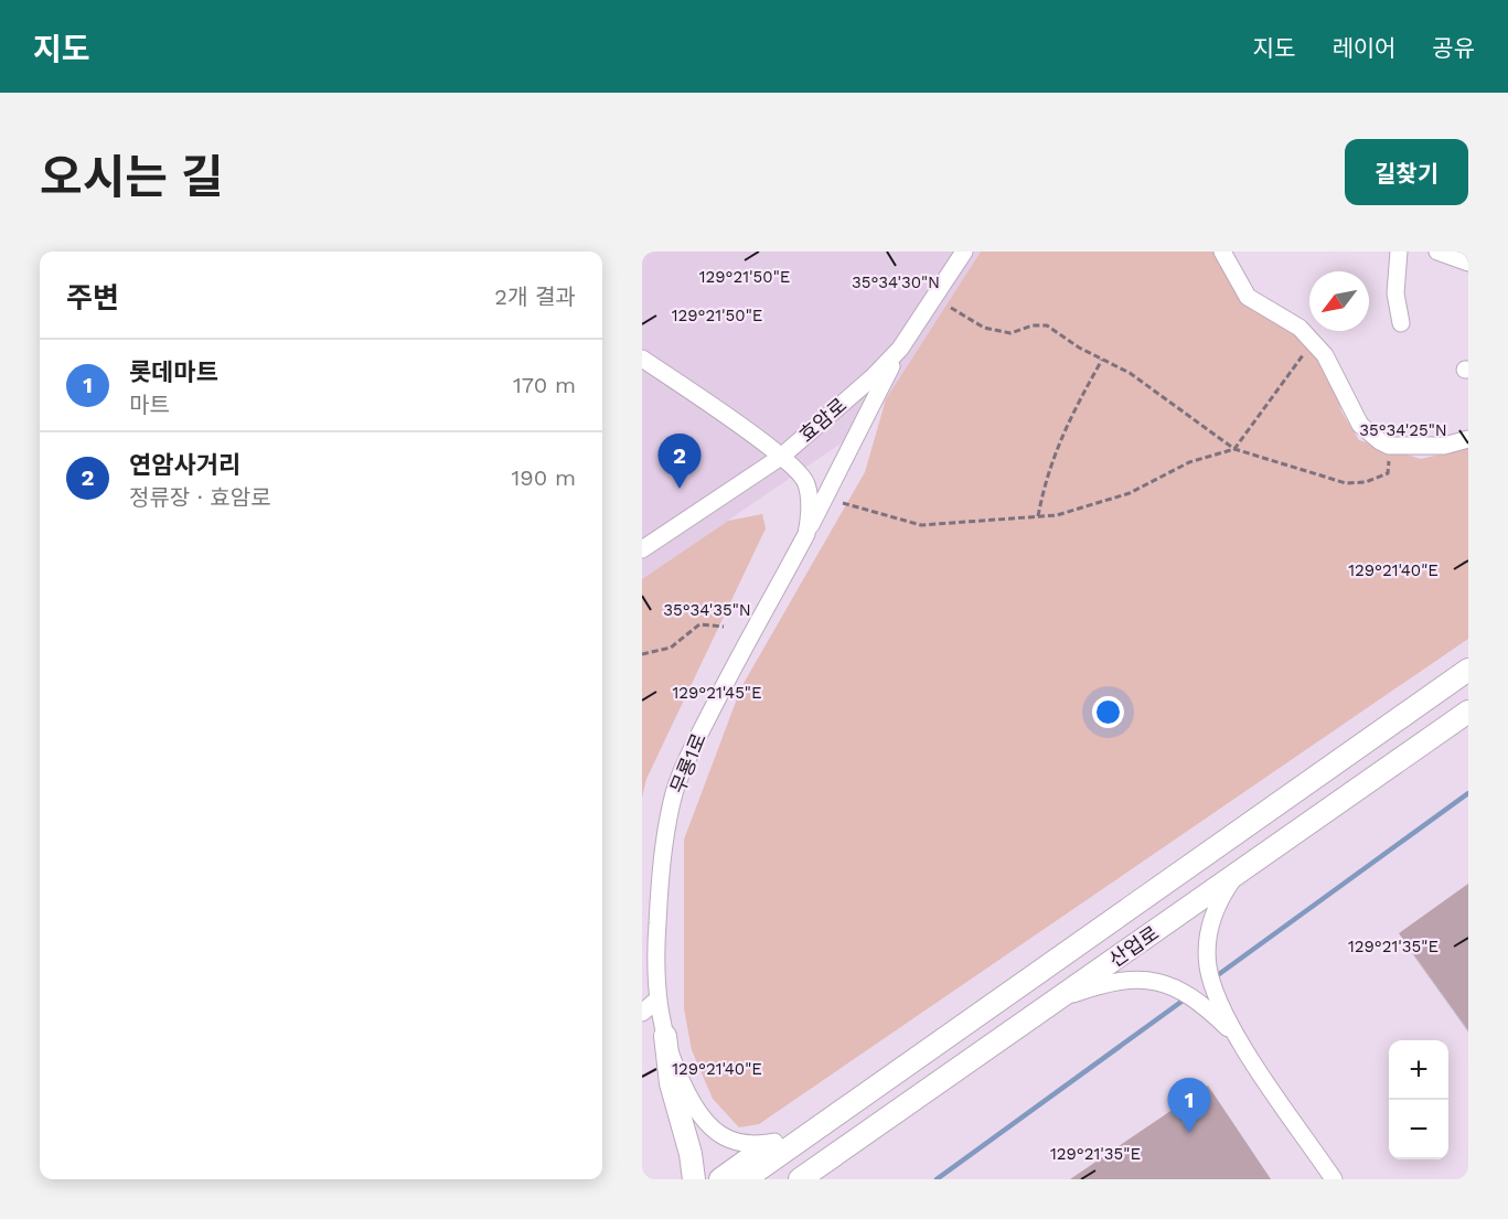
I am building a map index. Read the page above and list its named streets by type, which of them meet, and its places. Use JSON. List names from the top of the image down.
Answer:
{
  "streets": {
    "main road": ["산업로"],
    "street": ["효암로", "무룡1로"]
  },
  "crossings": [
    ["효암로", "무룡1로"],
    ["무룡1로", "산업로"]
  ],
  "north": "bottom left",
  "page": {
    "header": "지도",
    "nav": ["지도", "레이어", "공유"],
    "title": "오시는 길",
    "buttons": "길찾기",
    "heading": ["주변", "2개 결과"],
    "list": [
      {
        "mark": "1",
        "name": "롯데마트",
        "note": "마트",
        "value": "170 m"
      },
      {
        "mark": "2",
        "name": "연암사거리",
        "note": "정류장 · 효암로",
        "value": "190 m"
      }
    ],
    "pins": ["2", "1"],
    "map_buttons": ["+", "−"]
  },
  "coordinates": [
    "129°21'50\"E",
    "35°34'30\"N",
    "35°34'25\"N",
    "129°21'40\"E",
    "35°34'35\"N",
    "129°21'45\"E",
    "129°21'35\"E"
  ]
}
